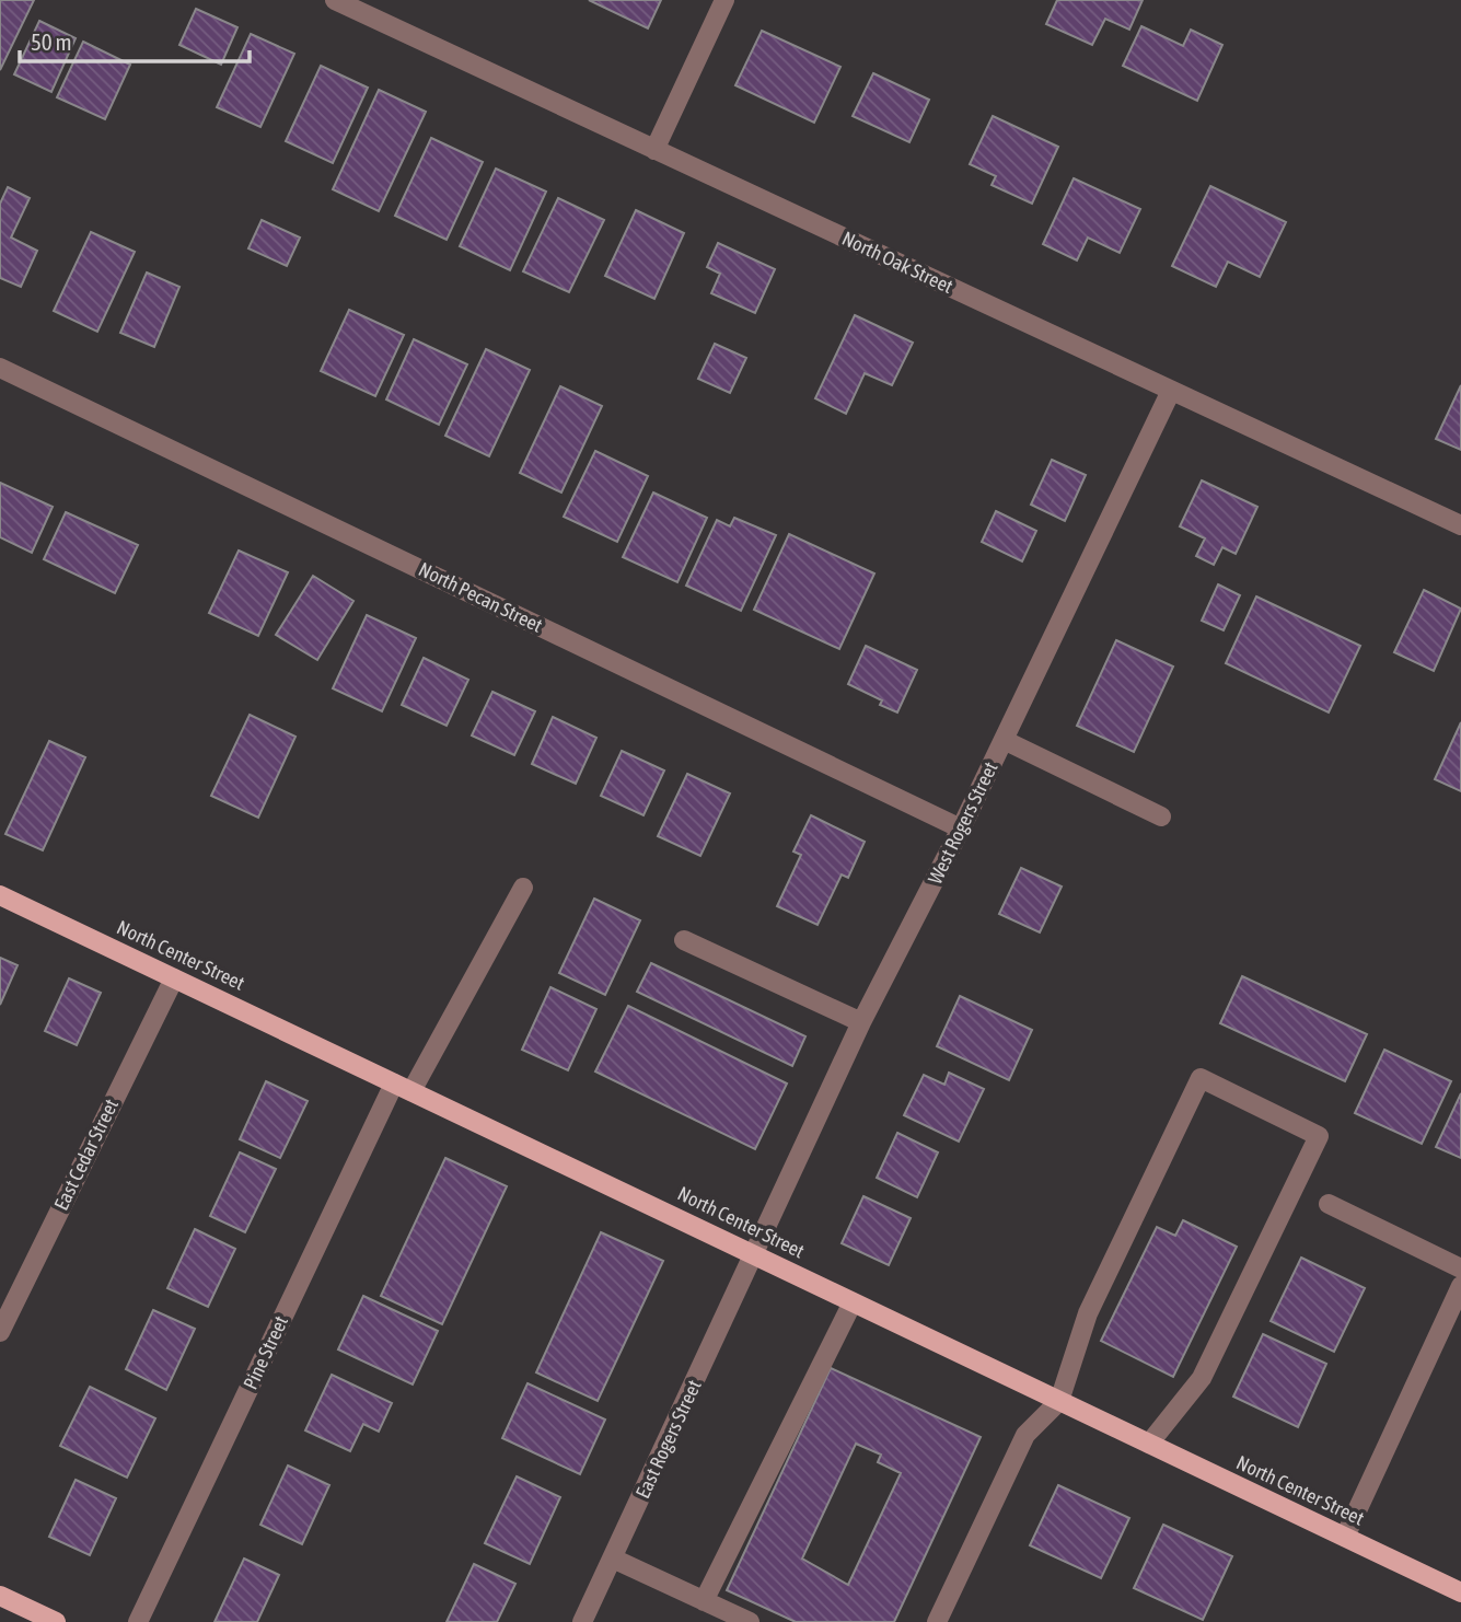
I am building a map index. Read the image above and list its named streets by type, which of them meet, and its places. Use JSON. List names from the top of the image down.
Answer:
{
  "streets": {
    "main road": ["North Center Street"],
    "street": [
      "North Oak Street",
      "North Pecan Street",
      "West Rogers Street",
      "East Cedar Street",
      "Pine Street",
      "East Rogers Street"
    ]
  },
  "crossings": [
    ["North Oak Street", "West Rogers Street"],
    ["North Pecan Street", "West Rogers Street"],
    ["West Rogers Street", "North Center Street"],
    ["West Rogers Street", "East Rogers Street"],
    ["North Center Street", "East Cedar Street"],
    ["North Center Street", "Pine Street"],
    ["North Center Street", "East Rogers Street"]
  ],
  "scale_bar": "50 m"
}
